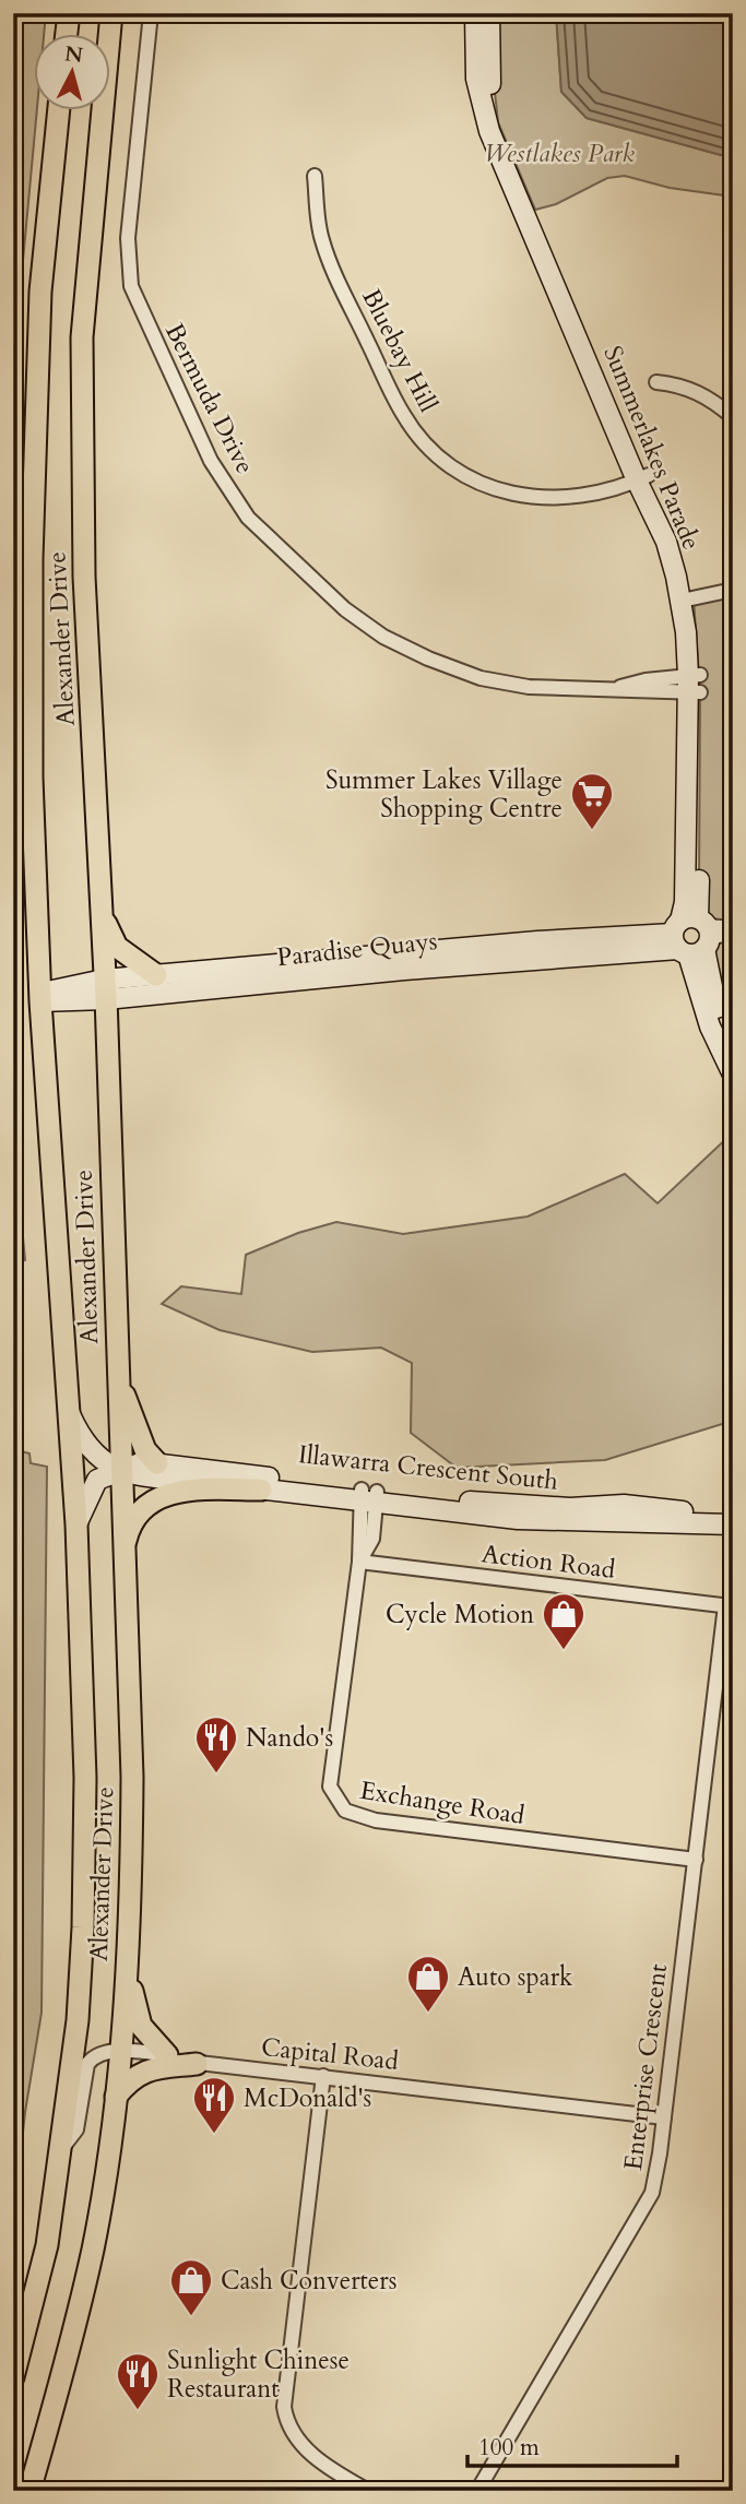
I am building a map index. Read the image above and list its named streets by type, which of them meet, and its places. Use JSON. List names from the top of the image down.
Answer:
{
  "streets": {
    "main road": ["Alexander Drive"],
    "street": [
      "Bluebay Hill",
      "Bermuda Drive",
      "Summerlakes Parade",
      "Paradise Quays",
      "Illawarra Crescent South",
      "Action Road",
      "Exchange Road",
      "Capital Road",
      "Enterprise Crescent"
    ]
  },
  "crossings": [
    ["Bluebay Hill", "Summerlakes Parade"],
    ["Bermuda Drive", "Summerlakes Parade"],
    ["Summerlakes Parade", "Paradise Quays"],
    ["Alexander Drive", "Paradise Quays"],
    ["Alexander Drive", "Illawarra Crescent South"],
    ["Alexander Drive", "Capital Road"],
    ["Illawarra Crescent South", "Exchange Road"],
    ["Action Road", "Exchange Road"],
    ["Action Road", "Enterprise Crescent"],
    ["Exchange Road", "Enterprise Crescent"],
    ["Capital Road", "Enterprise Crescent"]
  ],
  "parks": ["Westlakes Park"],
  "places": {
    "supermarket": ["Summer Lakes Village Shopping Centre"],
    "shop": ["Cycle Motion", "Auto spark", "Cash Converters"],
    "restaurant": ["Nando's", "McDonald's", "Sunlight Chinese Restaurant"]
  },
  "scale_bar": "100 m",
  "north": "top"
}
